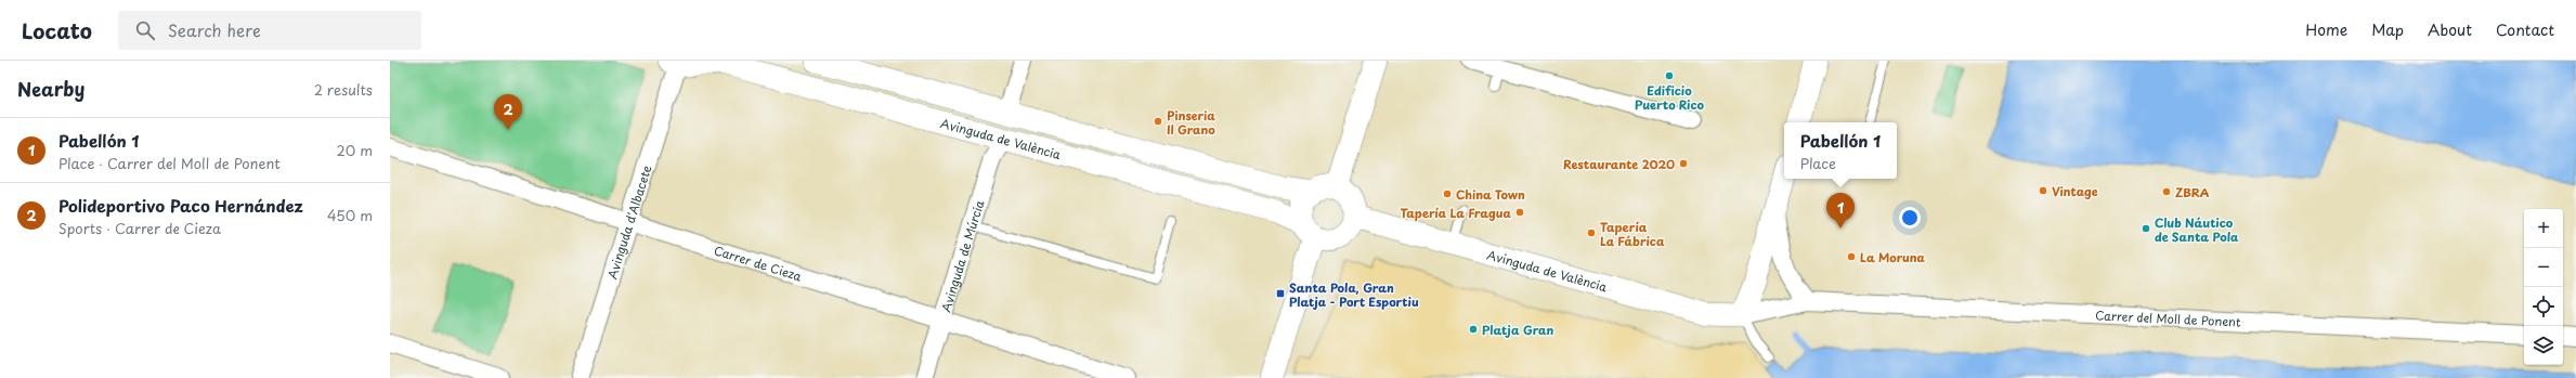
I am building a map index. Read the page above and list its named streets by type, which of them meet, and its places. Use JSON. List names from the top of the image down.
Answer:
{
  "streets": {
    "street": [
      "Avinguda de València",
      "Avinguda d'Albacete",
      "Avinguda de Múrcia",
      "Carrer de Cieza",
      "Carrer del Moll de Ponent"
    ]
  },
  "crossings": [
    ["Avinguda de València", "Avinguda d'Albacete"],
    ["Avinguda de València", "Avinguda de Múrcia"],
    ["Avinguda de València", "Carrer del Moll de Ponent"],
    ["Avinguda d'Albacete", "Carrer de Cieza"],
    ["Avinguda de Múrcia", "Carrer de Cieza"]
  ],
  "places": {
    "other": [
      "Edificio Puerto Rico",
      "Pinseria Il Grano",
      "Restaurante 2020",
      "Vintage",
      "ZBRA",
      "China Town",
      "Tapería La Fragua",
      "Club Náutico de Santa Pola",
      "Tapería La Fábrica",
      "La Moruna",
      "Platja Gran"
    ],
    "transit": ["Santa Pola, Gran Platja - Port Esportiu"]
  },
  "page": {
    "header": "Locato",
    "search": "Search here",
    "nav": [
      "Home",
      "Map",
      "About",
      "Contact"
    ],
    "heading": ["Nearby", "2 results"],
    "pins": ["2", "1"],
    "list": [
      {
        "mark": "1",
        "name": "Pabellón 1",
        "note": "Place · Carrer del Moll de Ponent",
        "value": "20 m"
      },
      {
        "mark": "2",
        "name": "Polideportivo Paco Hernández",
        "note": "Sports · Carrer de Cieza",
        "value": "450 m"
      }
    ],
    "popup": ["Pabellón 1", "Place"],
    "map_buttons": ["+", "−"]
  }
}
